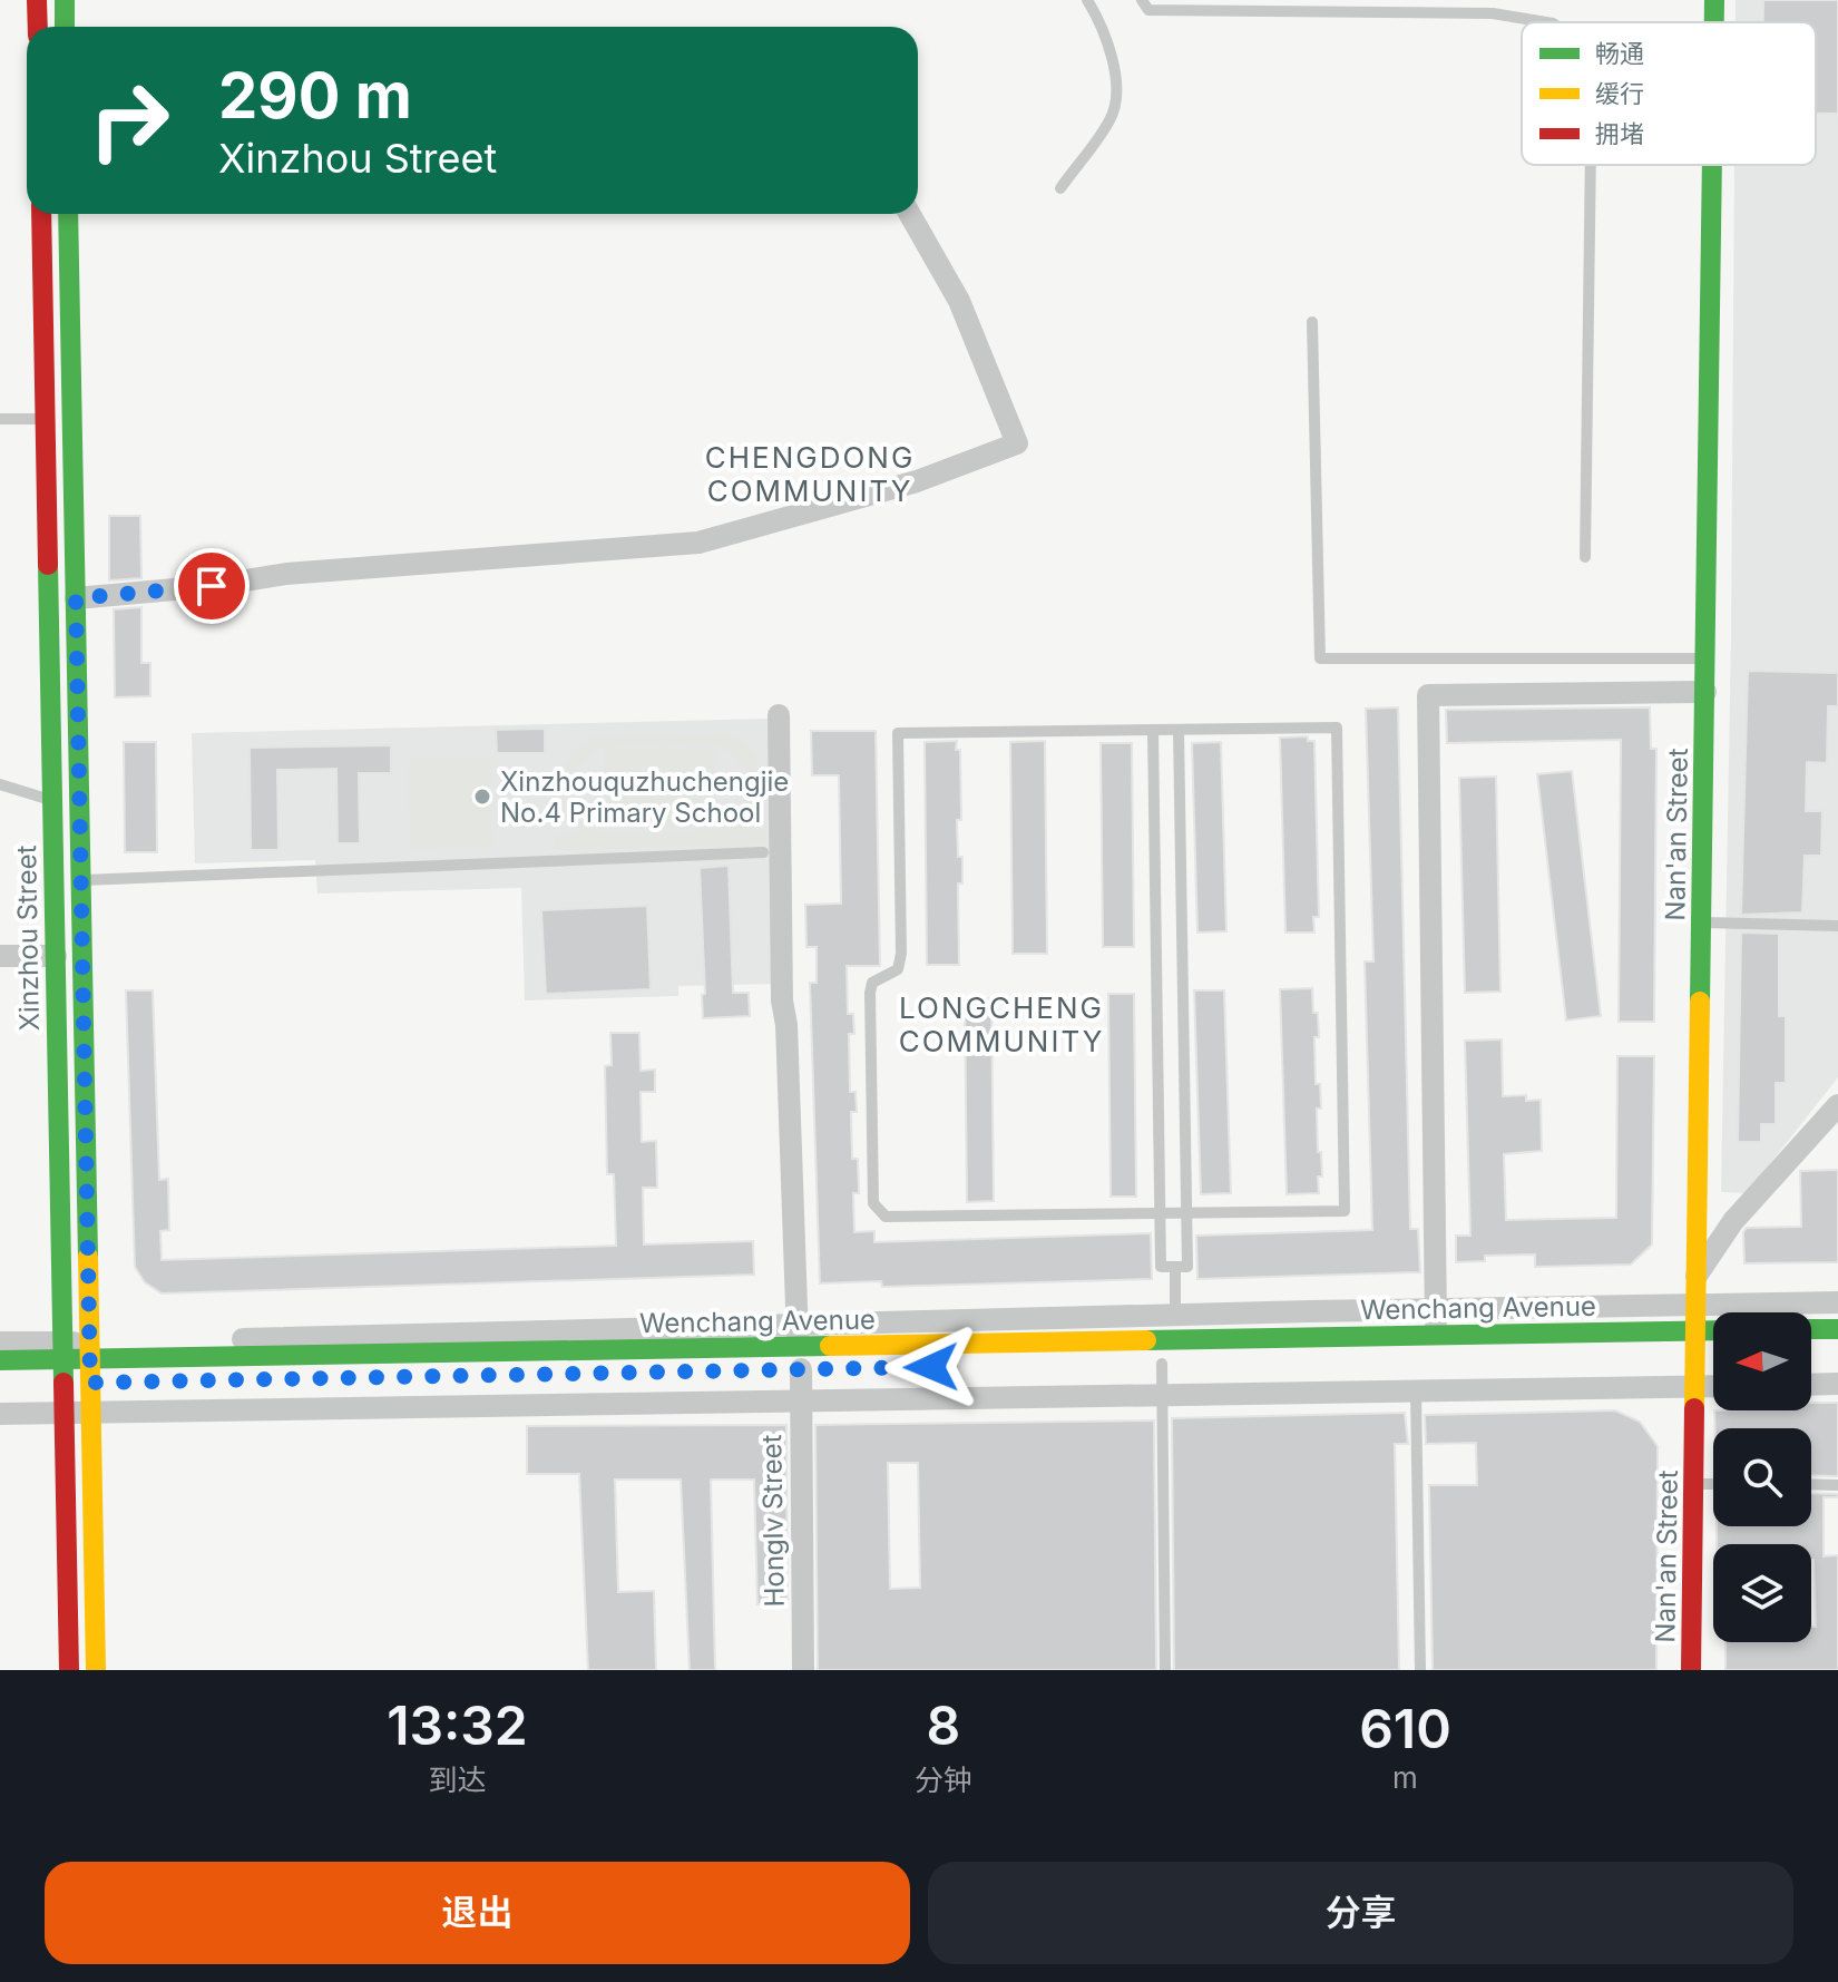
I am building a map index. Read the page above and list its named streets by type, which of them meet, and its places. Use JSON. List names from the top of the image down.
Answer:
{
  "streets": {
    "main road": ["Nan'an Street", "Xinzhou Street", "Wenchang Avenue"],
    "street": ["Honglv Street"]
  },
  "crossings": [
    ["Nan'an Street", "Wenchang Avenue"],
    ["Wenchang Avenue", "Honglv Street"]
  ],
  "districts": ["CHENGDONG COMMUNITY", "LONGCHENG COMMUNITY"],
  "places": ["Xinzhouquzhuchengjie No.4 Primary School"],
  "legend": ["畅通", "缓行", "拥堵"],
  "north": "left",
  "page": {
    "turn": ["290 m", "Xinzhou Street"],
    "eta": [
      "13:32",
      "到达",
      "8",
      "分钟",
      "610",
      "m"
    ],
    "buttons": ["退出", "分享"]
  }
}
